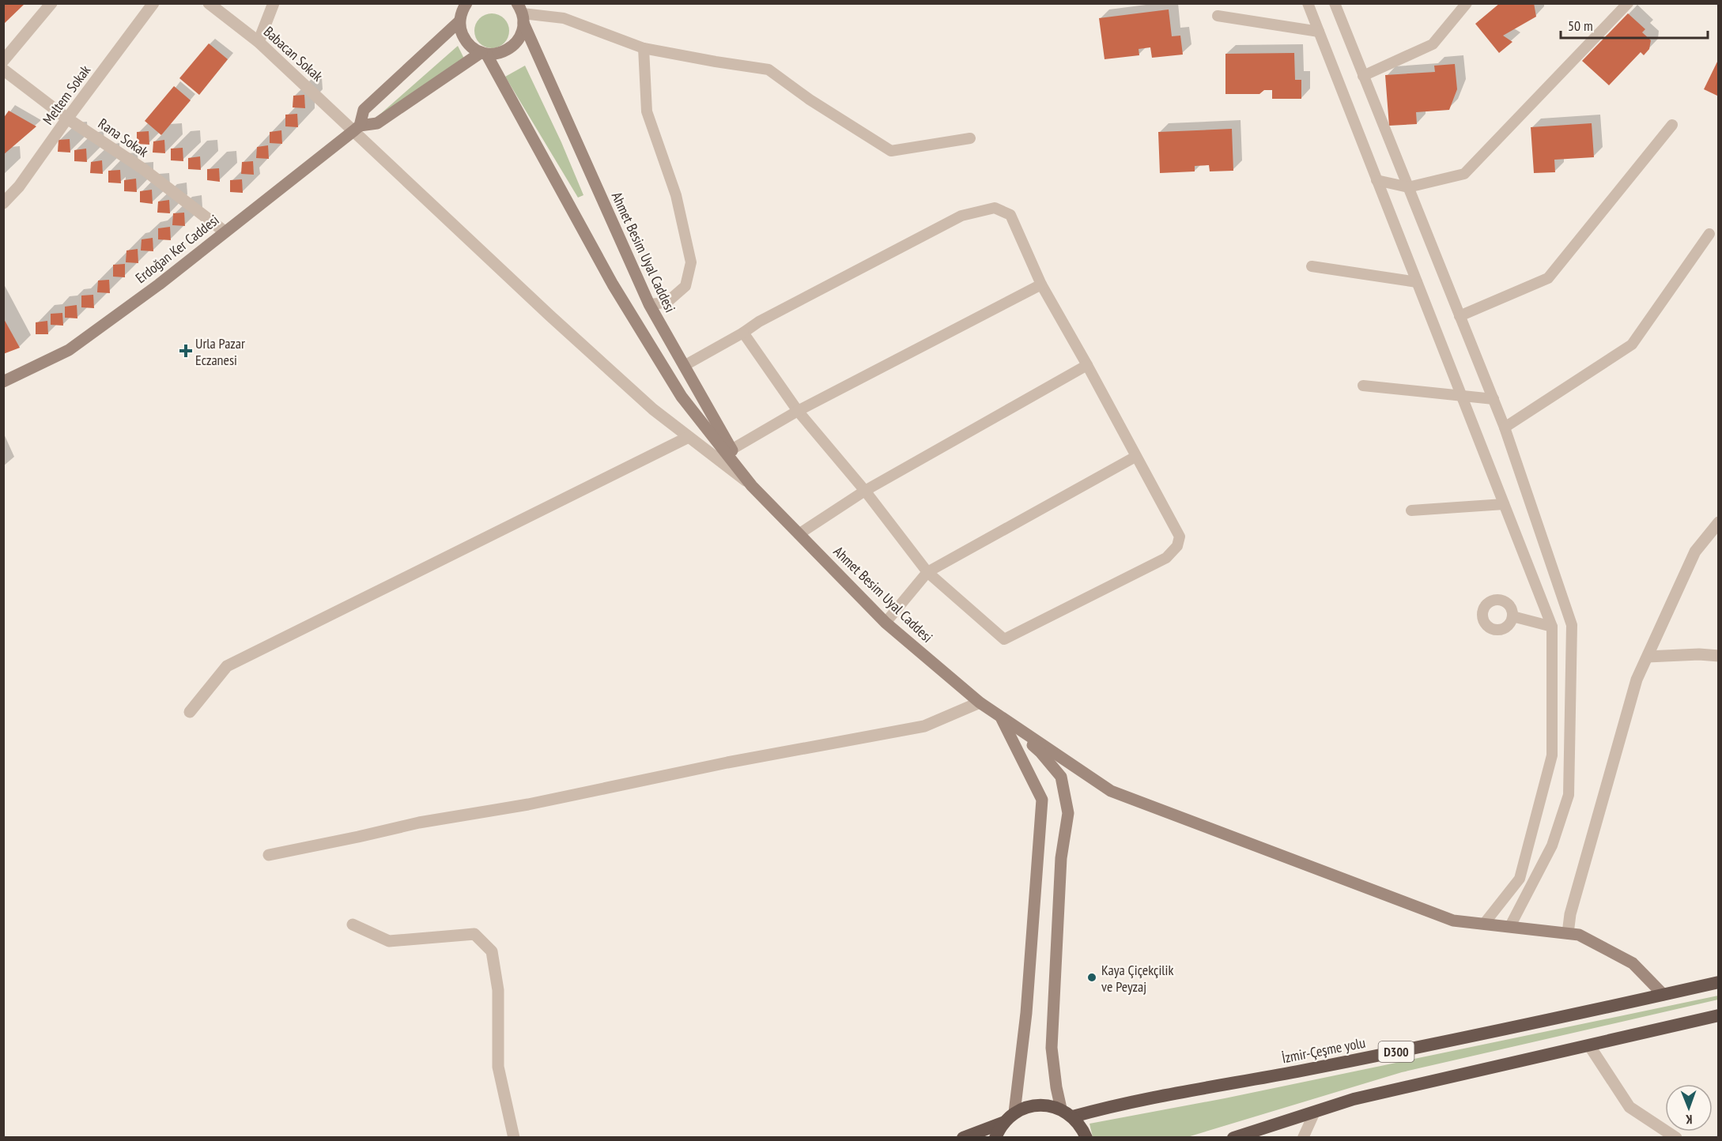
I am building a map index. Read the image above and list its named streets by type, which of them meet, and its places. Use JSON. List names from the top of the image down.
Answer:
{
  "streets": {
    "highway": ["İzmir-Çeşme yolu", "D300"],
    "main road": ["Erdoğan Ker Caddesi", "Ahmet Besim Uyal Caddesi"],
    "street": ["Babacan Sokak", "Meltem Sokak", "Rana Sokak"]
  },
  "crossings": [
    ["Babacan Sokak", "Erdoğan Ker Caddesi"],
    ["Babacan Sokak", "Ahmet Besim Uyal Caddesi"],
    ["Meltem Sokak", "Rana Sokak"],
    ["Rana Sokak", "Erdoğan Ker Caddesi"],
    ["Erdoğan Ker Caddesi", "Ahmet Besim Uyal Caddesi"]
  ],
  "places": {
    "health": ["Urla Pazar Eczanesi"],
    "other": ["Kaya Çiçekçilik ve Peyzaj"]
  },
  "scale_bar": "50 m",
  "north": "bottom"
}
